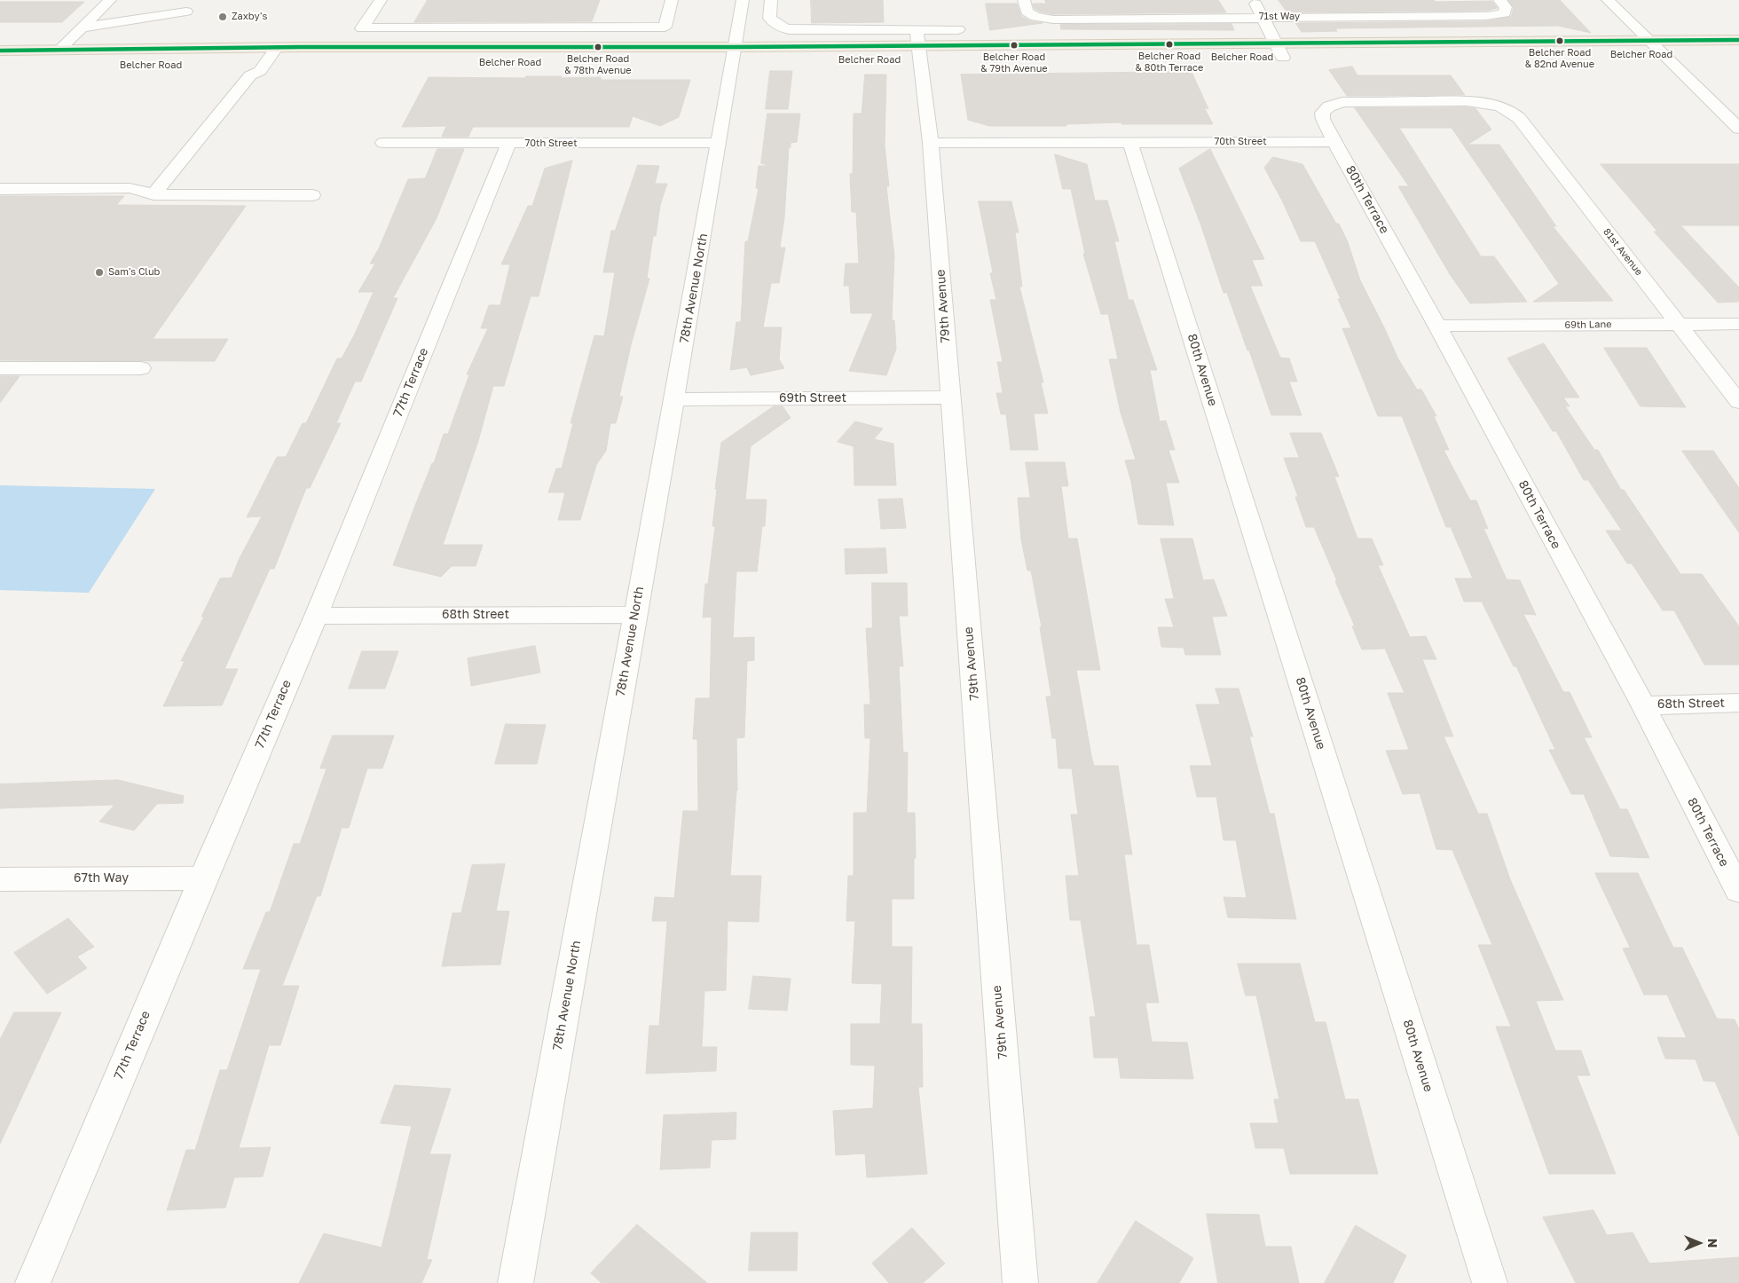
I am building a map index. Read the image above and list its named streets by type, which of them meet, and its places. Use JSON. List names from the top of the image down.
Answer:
{
  "streets": {
    "main road": ["Belcher Road"],
    "street": [
      "71st Way",
      "70th Street",
      "80th Terrace",
      "81st Avenue",
      "78th Avenue North",
      "79th Avenue",
      "69th Lane",
      "80th Avenue",
      "77th Terrace",
      "69th Street",
      "68th Street",
      "67th Way"
    ]
  },
  "crossings": [
    ["Belcher Road", "78th Avenue North"],
    ["Belcher Road", "79th Avenue"],
    ["70th Street", "80th Terrace"],
    ["70th Street", "81st Avenue"],
    ["70th Street", "78th Avenue North"],
    ["70th Street", "79th Avenue"],
    ["70th Street", "80th Avenue"],
    ["70th Street", "77th Terrace"],
    ["80th Terrace", "81st Avenue"],
    ["80th Terrace", "69th Lane"],
    ["80th Terrace", "68th Street"],
    ["81st Avenue", "69th Lane"],
    ["78th Avenue North", "69th Street"],
    ["78th Avenue North", "68th Street"],
    ["79th Avenue", "69th Street"],
    ["77th Terrace", "68th Street"],
    ["77th Terrace", "67th Way"]
  ],
  "places": [
    "Zaxby's",
    "Belcher Road & 82nd Avenue",
    "Belcher Road & 80th Terrace",
    "Belcher Road & 79th Avenue",
    "Belcher Road & 78th Avenue",
    "Sam's Club"
  ],
  "north": "right"
}
